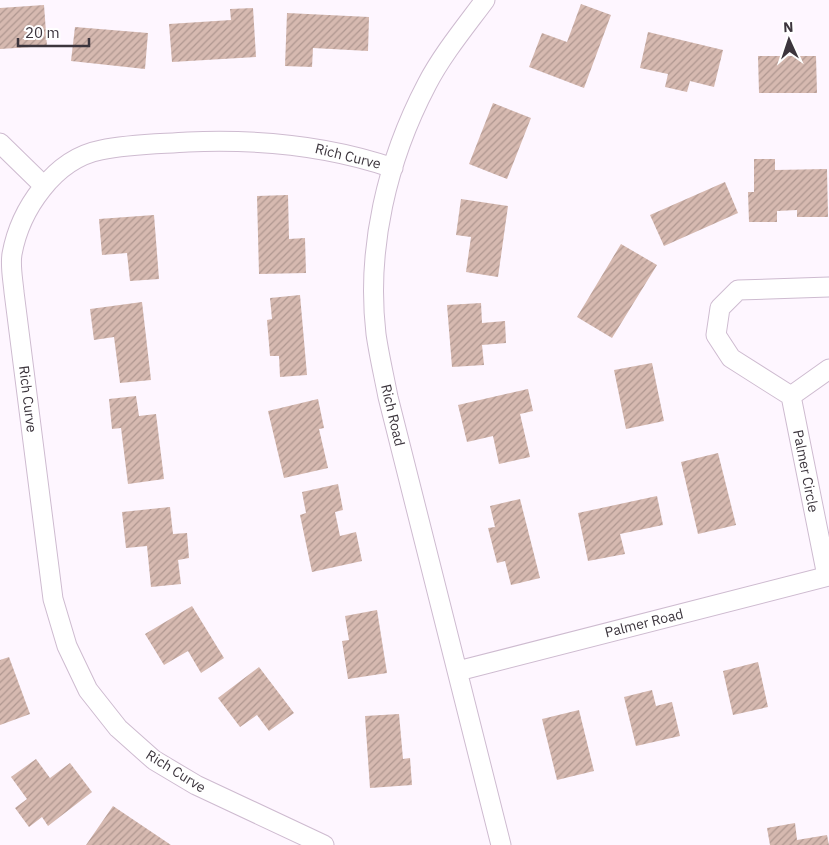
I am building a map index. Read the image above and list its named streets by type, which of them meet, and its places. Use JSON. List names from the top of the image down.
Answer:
{
  "streets": {
    "street": [
      "Rich Curve",
      "Rich Road",
      "Palmer Circle",
      "Palmer Road"
    ]
  },
  "crossings": [
    ["Rich Curve", "Rich Road"],
    ["Rich Road", "Palmer Road"],
    ["Palmer Circle", "Palmer Road"]
  ],
  "scale_bar": "20 m",
  "north": "top"
}
